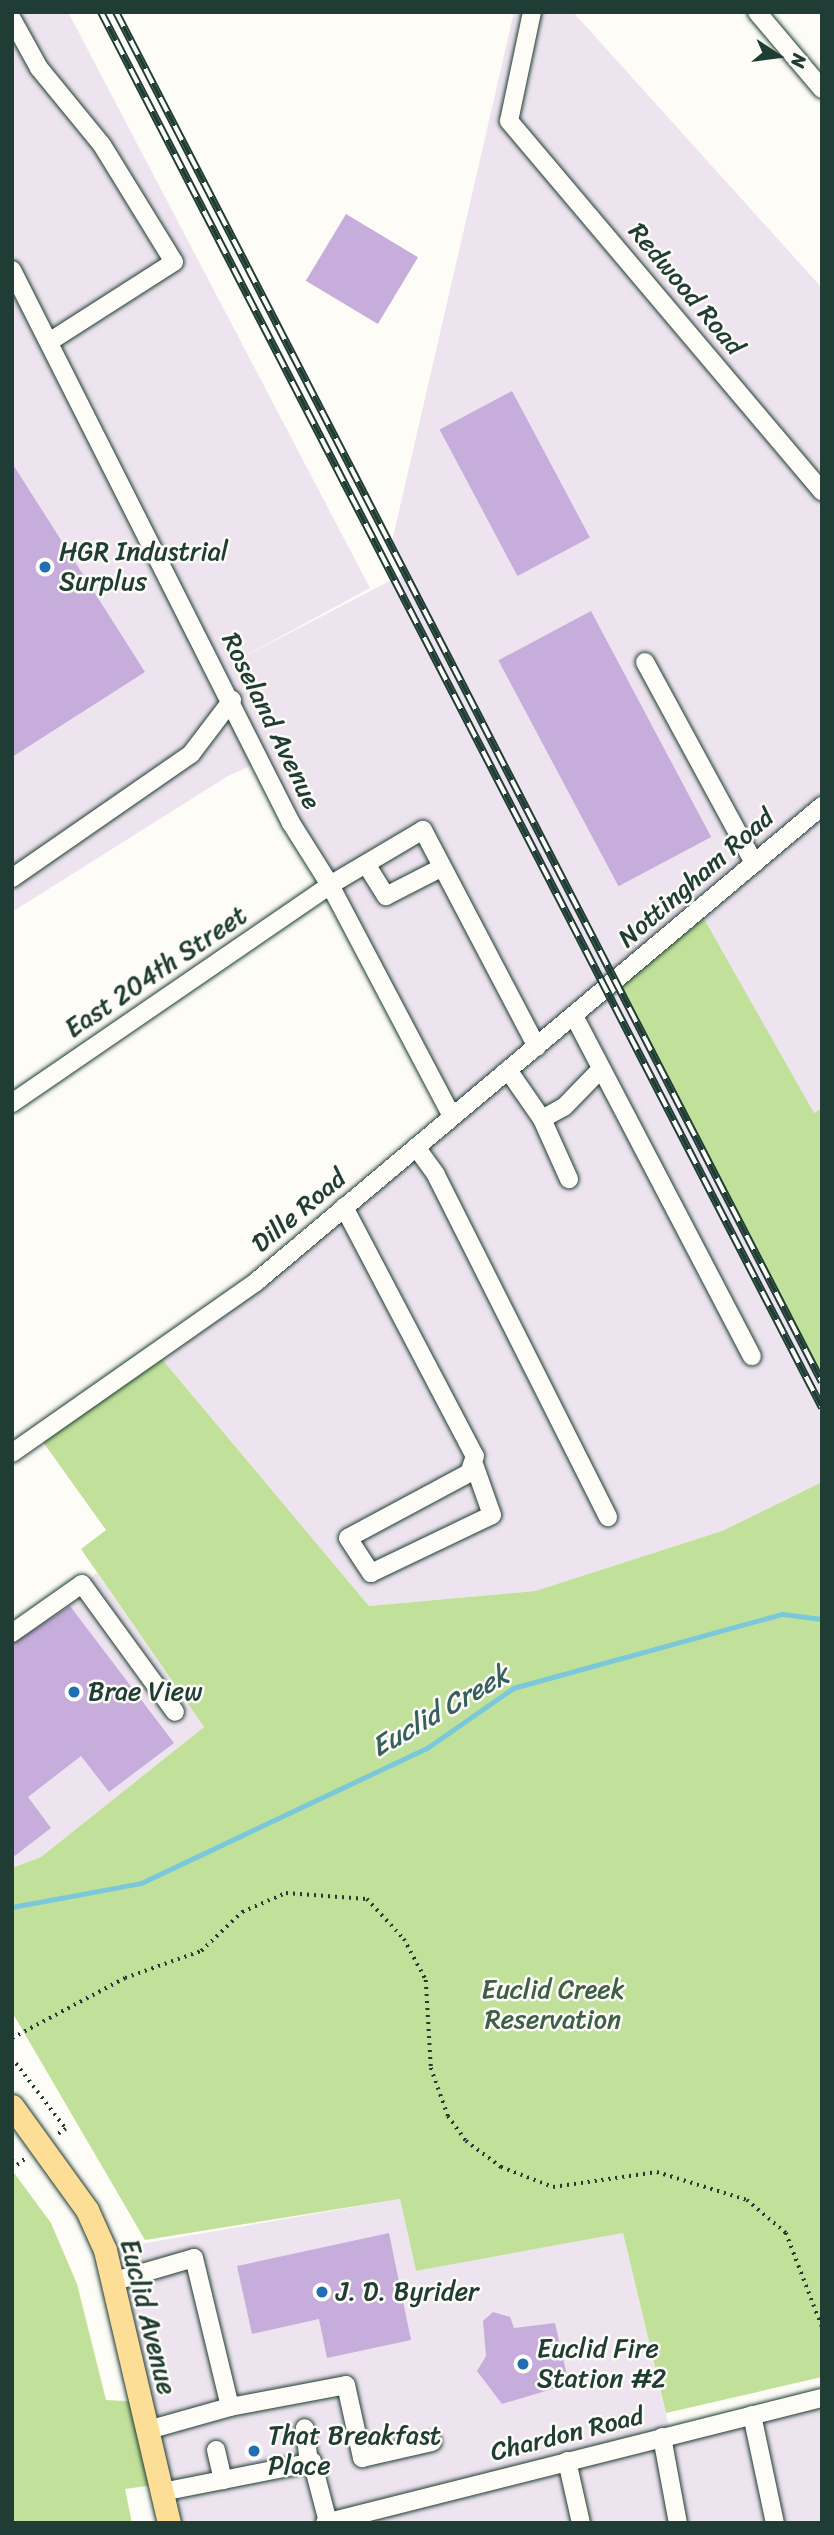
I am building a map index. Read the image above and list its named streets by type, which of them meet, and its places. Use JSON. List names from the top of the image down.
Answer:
{
  "streets": {
    "main road": ["Euclid Avenue"],
    "street": [
      "Redwood Road",
      "Roseland Avenue",
      "Nottingham Road",
      "East 204th Street",
      "Dille Road",
      "Chardon Road"
    ]
  },
  "crossings": [
    ["Roseland Avenue", "East 204th Street"],
    ["Roseland Avenue", "Dille Road"],
    ["Nottingham Road", "Dille Road"]
  ],
  "water": ["Euclid Creek"],
  "parks": ["Euclid Creek Reservation"],
  "places": [
    "HGR Industrial Surplus",
    "Brae View",
    "J. D. Byrider",
    "Euclid Fire Station #2",
    "That Breakfast Place"
  ],
  "north": "right"
}
